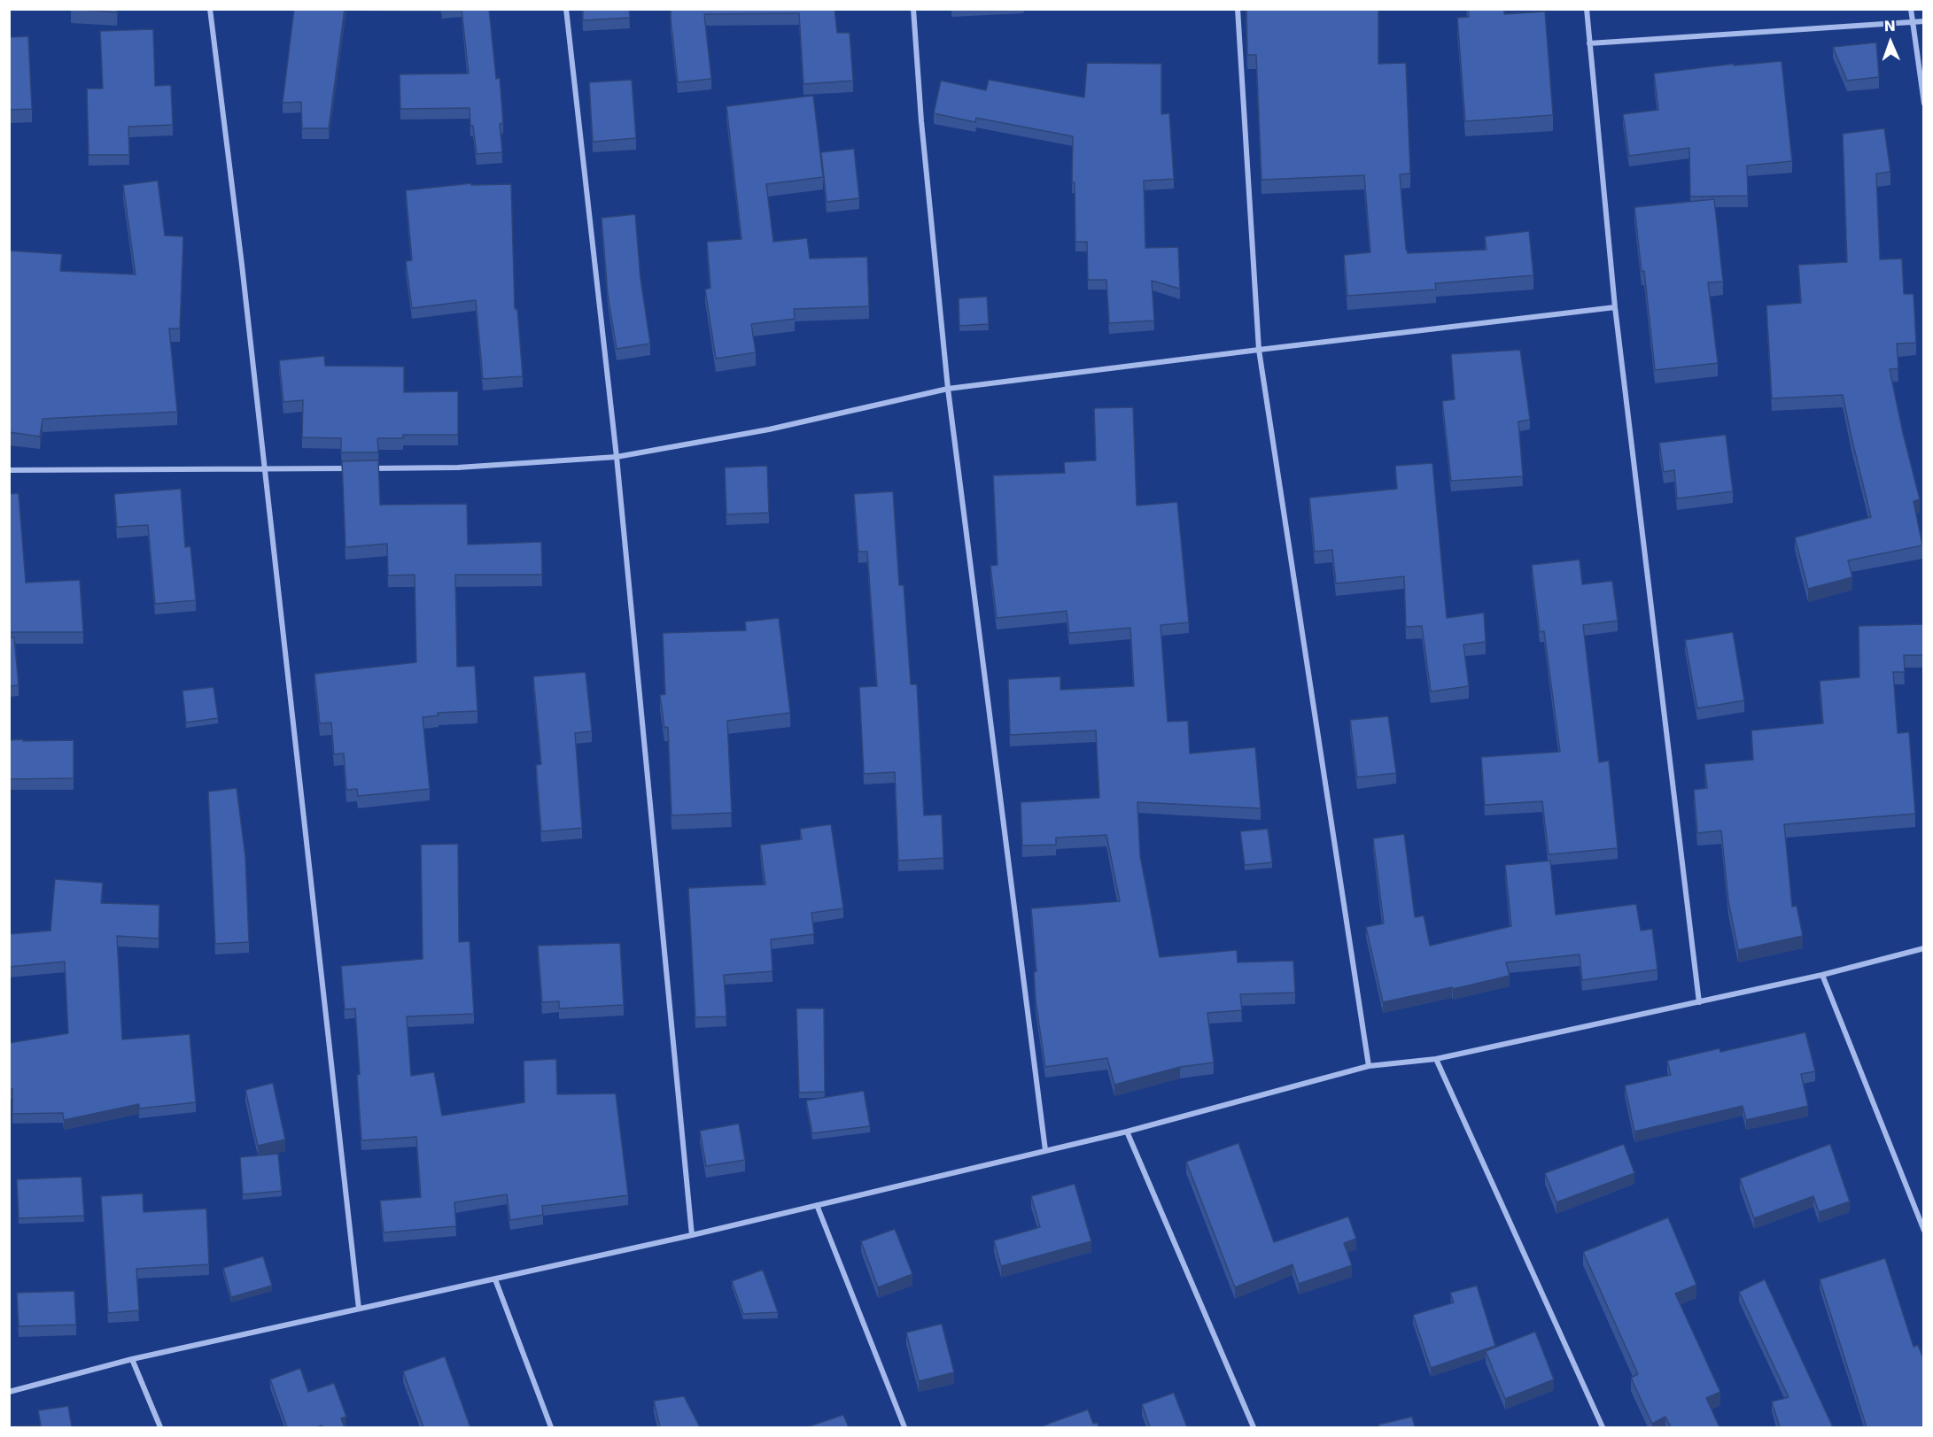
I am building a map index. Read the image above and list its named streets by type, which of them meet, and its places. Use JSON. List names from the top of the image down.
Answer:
{
  "north": "top"
}
